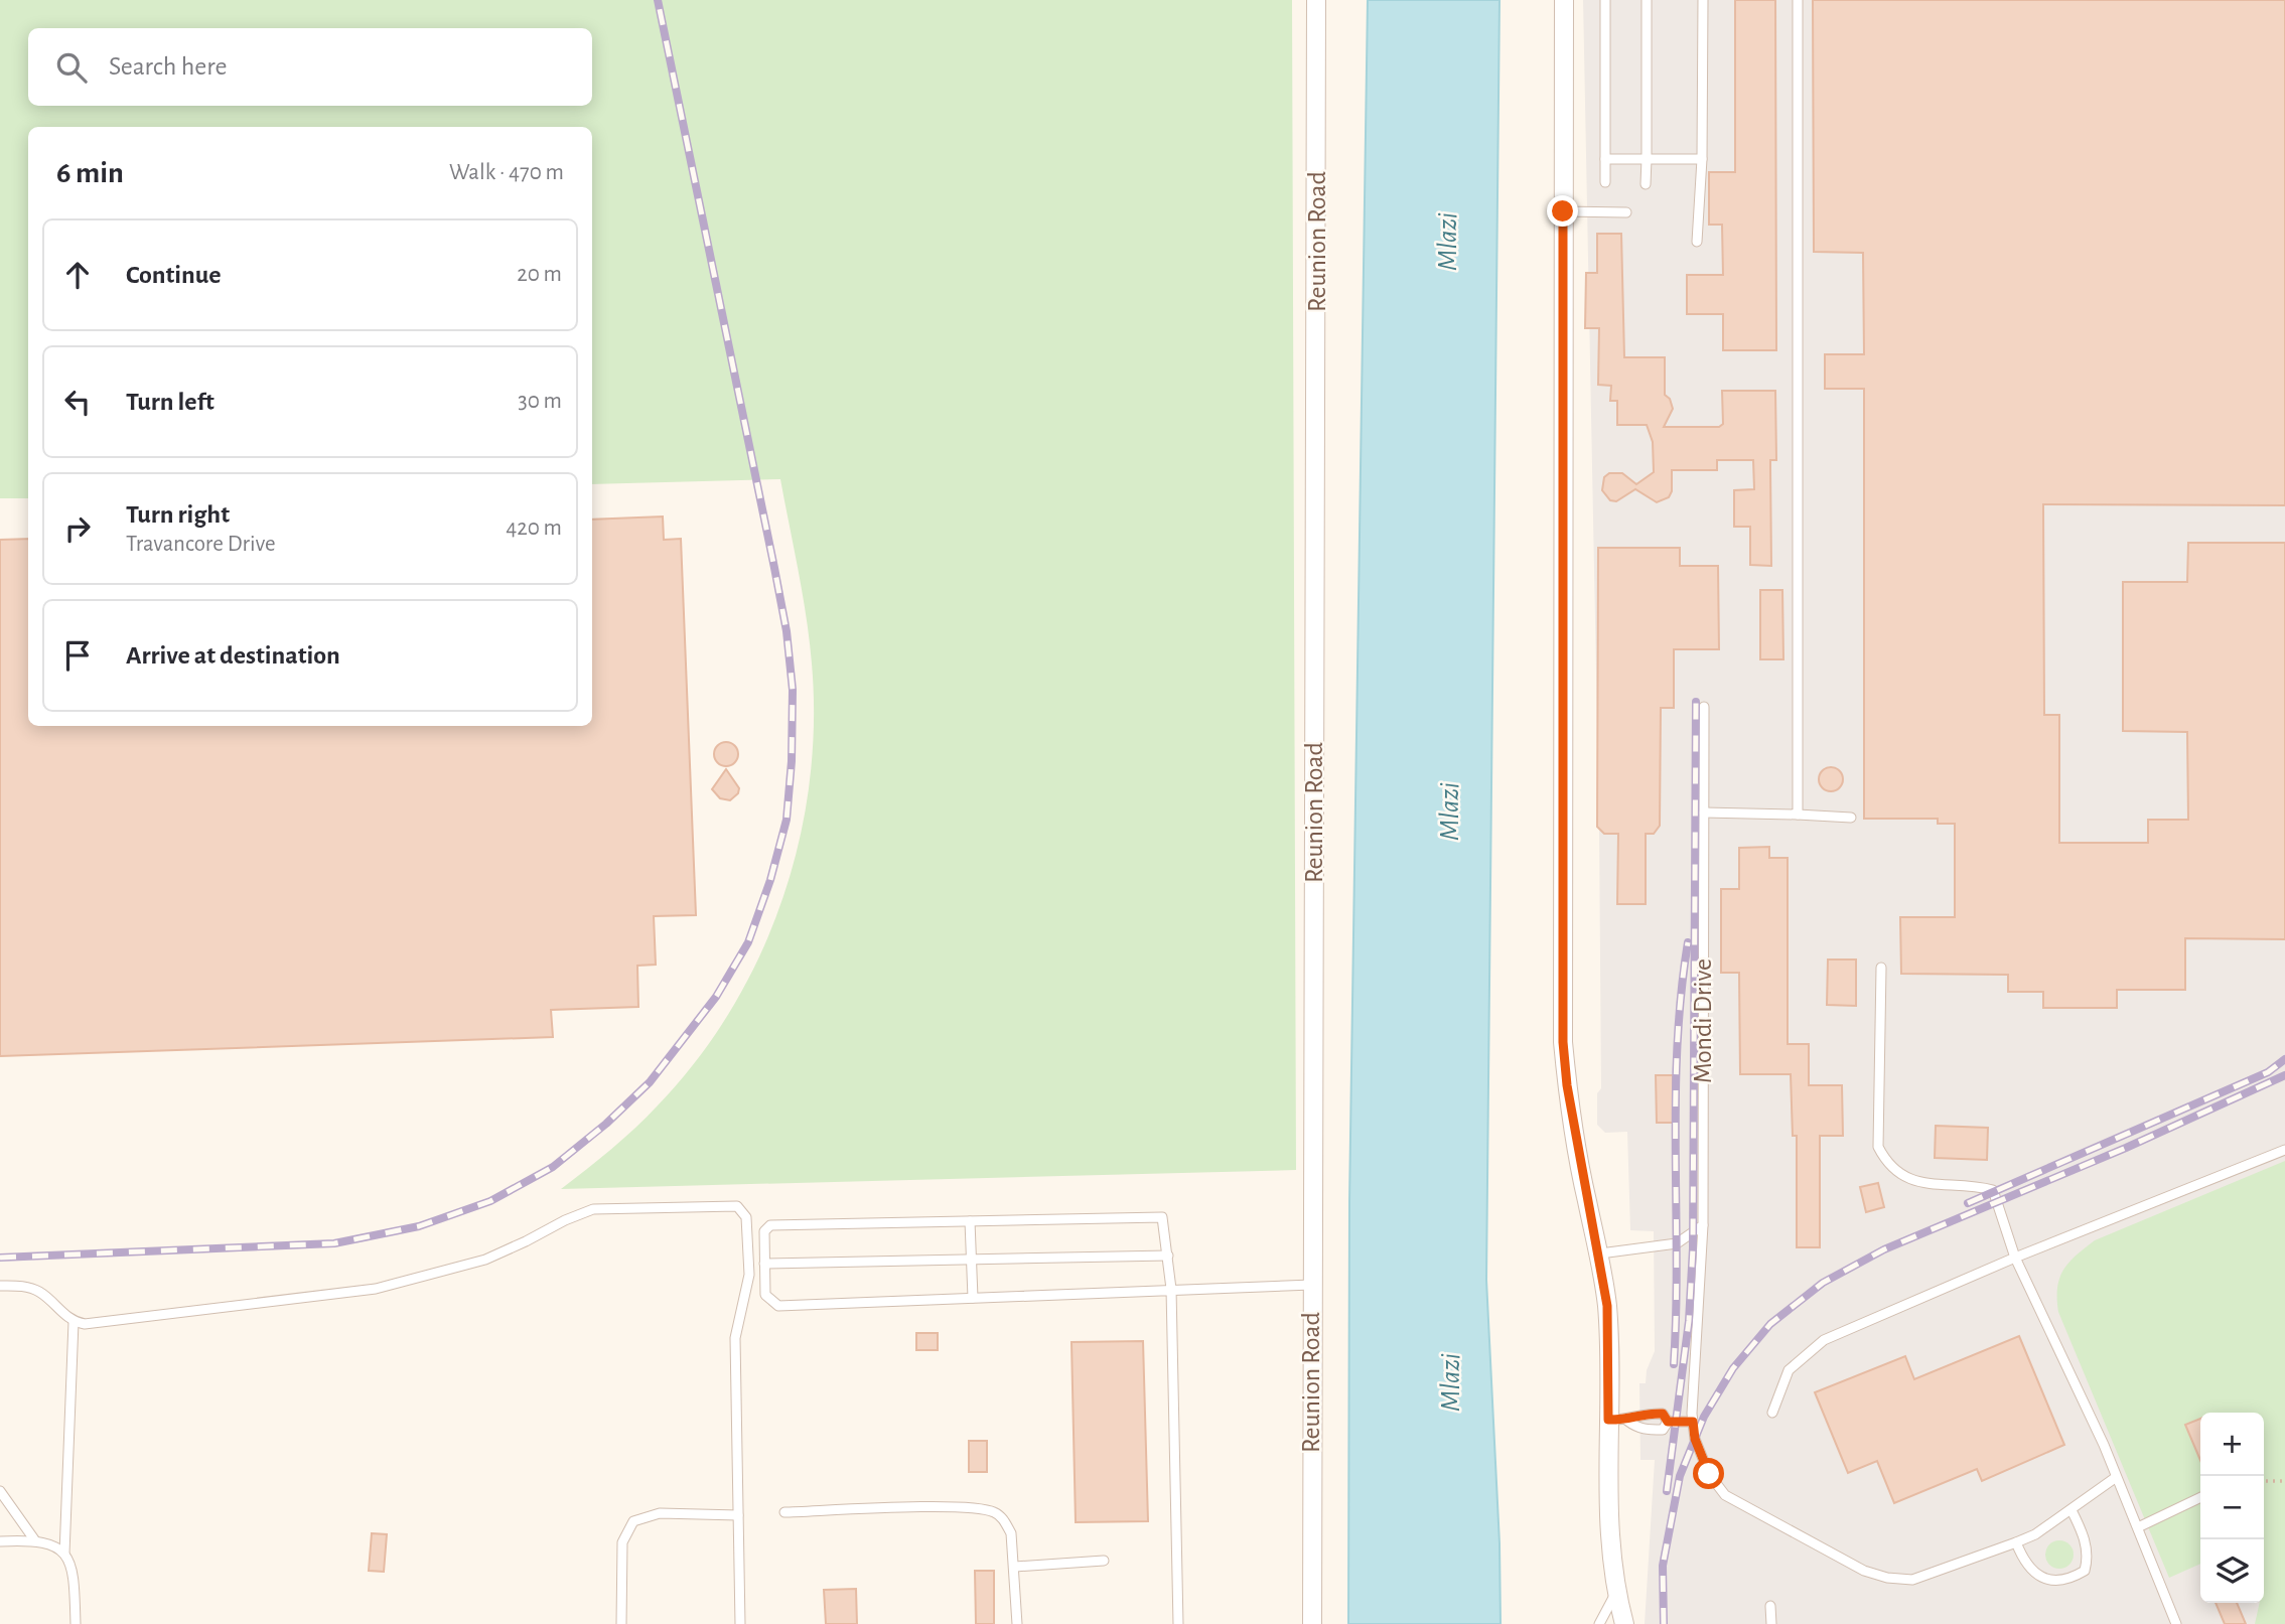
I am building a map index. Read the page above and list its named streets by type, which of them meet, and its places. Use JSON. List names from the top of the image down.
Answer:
{
  "streets": {
    "street": ["Reunion Road"],
    "lane": ["Mondi Drive"]
  },
  "water": ["Mlazi"],
  "page": {
    "search": "Search here",
    "heading": ["6 min", "Walk · 470 m"],
    "list": [
      ["Continue", "20 m"],
      ["Turn left", "30 m"],
      ["Turn right", "Travancore Drive", "420 m"],
      "Arrive at destination"
    ],
    "map_buttons": ["+", "−"]
  }
}
